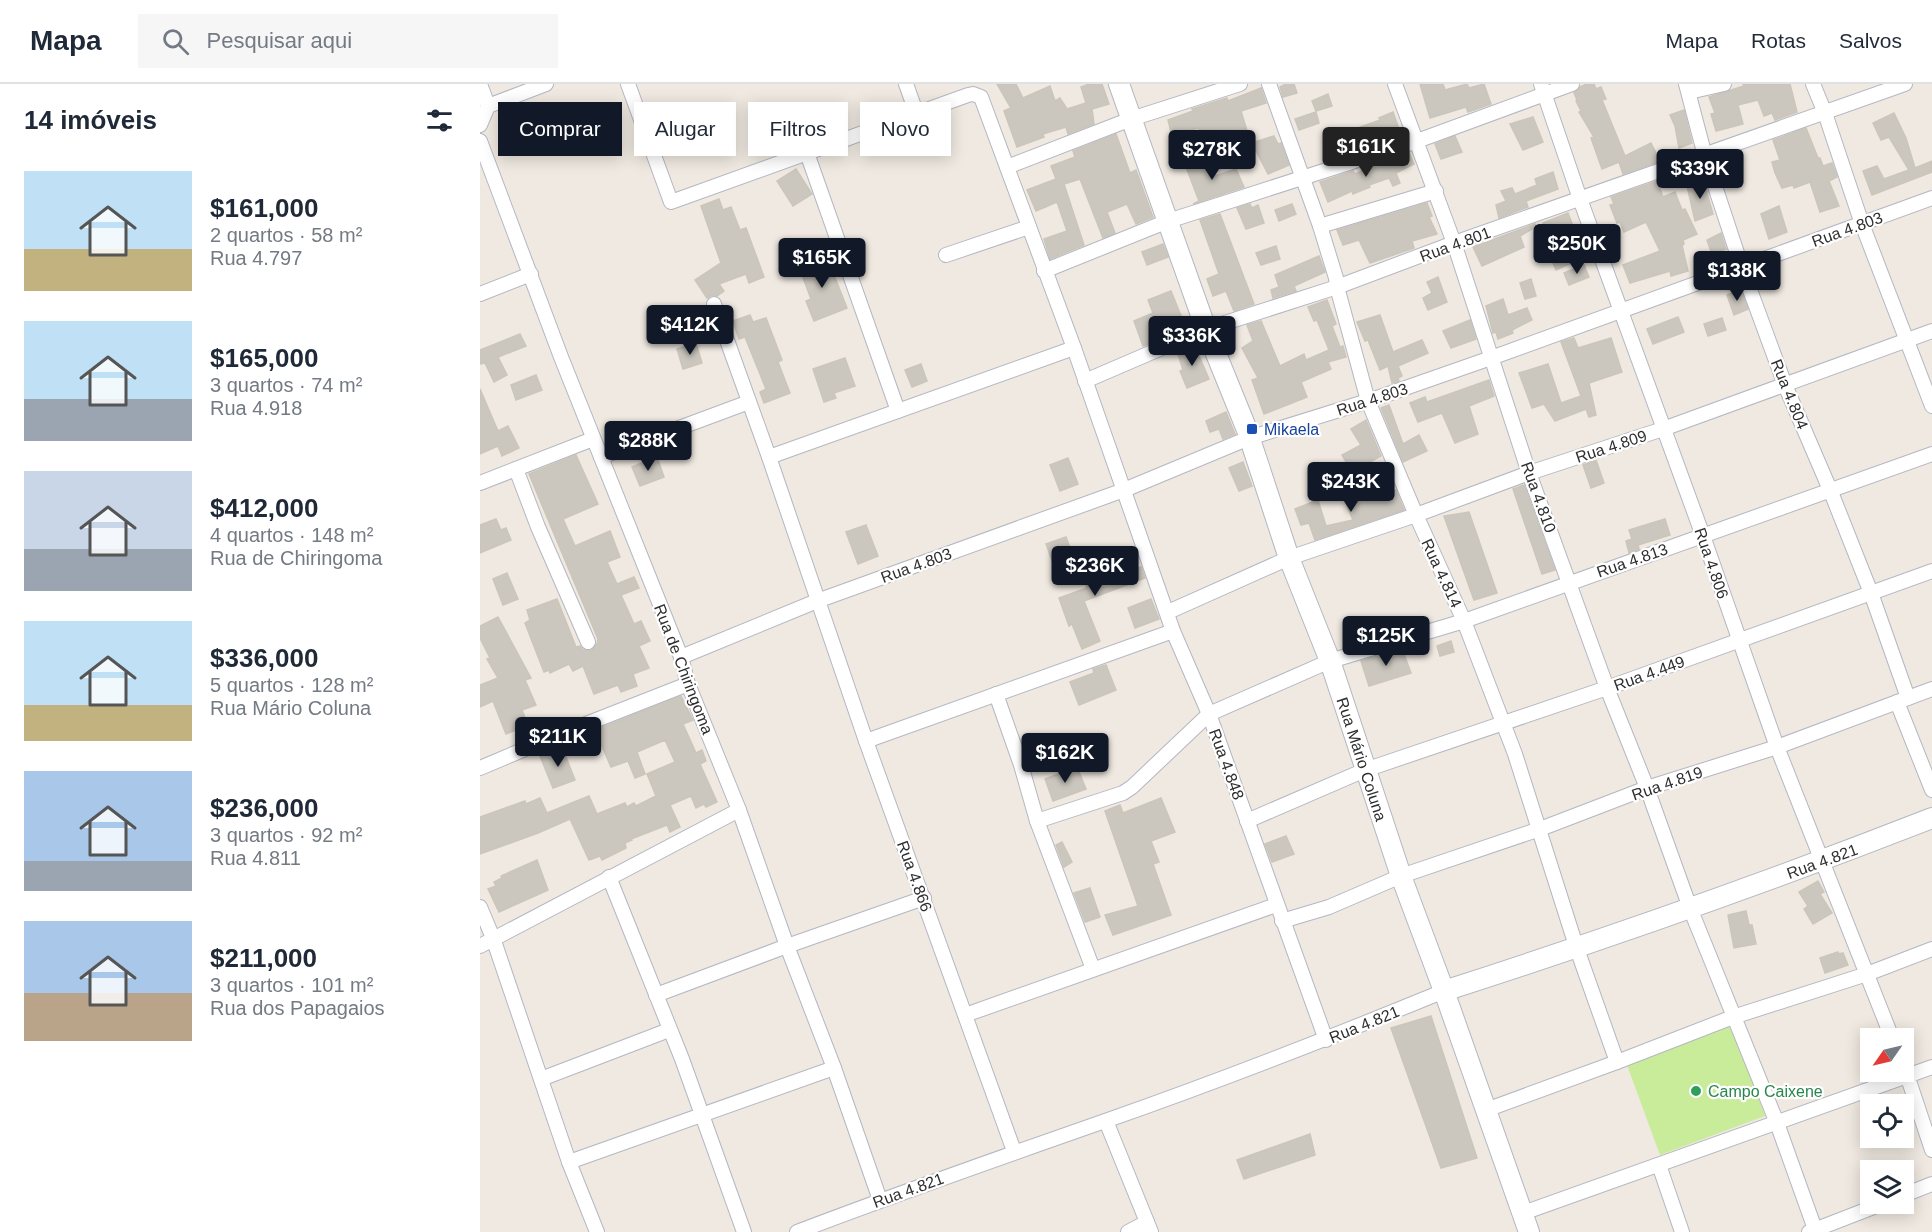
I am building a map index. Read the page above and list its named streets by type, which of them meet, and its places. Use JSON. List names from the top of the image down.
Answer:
{
  "streets": {
    "main road": ["Rua Mário Coluna", "Rua 4.821"],
    "street": [
      "Rua 4.803",
      "Rua 4.801",
      "Rua 4.804",
      "Rua 4.809",
      "Rua 4.810",
      "Rua 4.813",
      "Rua 4.806",
      "Rua 4.814",
      "Rua de Chiringoma",
      "Rua 4.449",
      "Rua 4.848",
      "Rua 4.819",
      "Rua 4.866"
    ]
  },
  "crossings": [
    ["Rua 4.803", "Rua 4.804"],
    ["Rua 4.803", "Rua 4.810"],
    ["Rua 4.803", "Rua 4.806"],
    ["Rua 4.803", "Rua 4.814"],
    ["Rua 4.803", "Rua de Chiringoma"],
    ["Rua 4.803", "Rua Mário Coluna"],
    ["Rua 4.803", "Rua 4.848"],
    ["Rua 4.803", "Rua 4.866"],
    ["Rua 4.801", "Rua 4.804"],
    ["Rua 4.801", "Rua 4.810"],
    ["Rua 4.801", "Rua 4.806"],
    ["Rua 4.801", "Rua 4.814"],
    ["Rua 4.801", "Rua Mário Coluna"],
    ["Rua 4.801", "Rua 4.848"],
    ["Rua 4.804", "Rua 4.809"],
    ["Rua 4.804", "Rua 4.813"],
    ["Rua 4.804", "Rua 4.449"],
    ["Rua 4.804", "Rua 4.819"],
    ["Rua 4.809", "Rua 4.810"],
    ["Rua 4.809", "Rua 4.806"],
    ["Rua 4.809", "Rua 4.814"],
    ["Rua 4.809", "Rua Mário Coluna"],
    ["Rua 4.809", "Rua 4.848"],
    ["Rua 4.810", "Rua 4.813"],
    ["Rua 4.810", "Rua 4.449"],
    ["Rua 4.810", "Rua 4.819"],
    ["Rua 4.810", "Rua 4.821"],
    ["Rua 4.813", "Rua 4.806"],
    ["Rua 4.813", "Rua 4.814"],
    ["Rua 4.813", "Rua Mário Coluna"],
    ["Rua 4.813", "Rua 4.848"],
    ["Rua 4.806", "Rua 4.449"],
    ["Rua 4.806", "Rua 4.819"],
    ["Rua 4.806", "Rua 4.821"],
    ["Rua 4.814", "Rua 4.449"],
    ["Rua 4.814", "Rua 4.819"],
    ["Rua 4.814", "Rua 4.821"],
    ["Rua de Chiringoma", "Rua 4.821"],
    ["Rua 4.449", "Rua Mário Coluna"],
    ["Rua 4.449", "Rua 4.848"],
    ["Rua Mário Coluna", "Rua 4.819"],
    ["Rua Mário Coluna", "Rua 4.821"],
    ["Rua 4.848", "Rua 4.819"],
    ["Rua 4.848", "Rua 4.821"],
    ["Rua 4.821", "Rua 4.866"]
  ],
  "places": {
    "transit": ["Mikaela"],
    "other": ["Campo Caixene"]
  },
  "north": "bottom left",
  "page": {
    "header": "Mapa",
    "search": "Pesquisar aqui",
    "nav": ["Mapa", "Rotas", "Salvos"],
    "heading": "14 imóveis",
    "chip": [
      "Comprar",
      "Alugar",
      "Filtros",
      "Novo"
    ],
    "price": [
      "$161K",
      "$278K",
      "$339K",
      "$250K",
      "$165K",
      "$138K",
      "$412K",
      "$336K",
      "$288K",
      "$243K",
      "$236K",
      "$125K",
      "$211K",
      "$162K"
    ],
    "list": [
      {
        "name": "$161,000",
        "note": "2 quartos · 58 m² · Rua 4.797"
      },
      {
        "name": "$165,000",
        "note": "3 quartos · 74 m² · Rua 4.918"
      },
      {
        "name": "$412,000",
        "note": "4 quartos · 148 m² · Rua de Chiringoma"
      },
      {
        "name": "$336,000",
        "note": "5 quartos · 128 m² · Rua Mário Coluna"
      },
      {
        "name": "$236,000",
        "note": "3 quartos · 92 m² · Rua 4.811"
      },
      {
        "name": "$211,000",
        "note": "3 quartos · 101 m² · Rua dos Papagaios"
      }
    ]
  }
}
